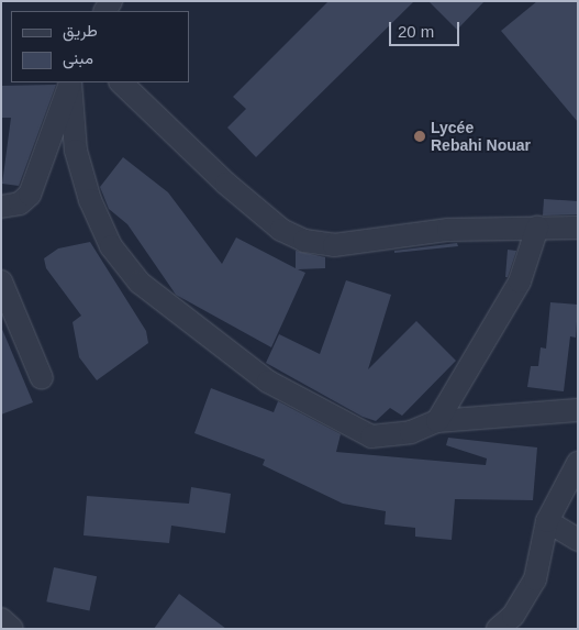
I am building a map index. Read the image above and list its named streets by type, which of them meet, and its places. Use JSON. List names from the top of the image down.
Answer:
{
  "places": ["Lycée Rebahi Nouar"],
  "legend": ["طريق", "مبنى"],
  "scale_bar": "20 m"
}
